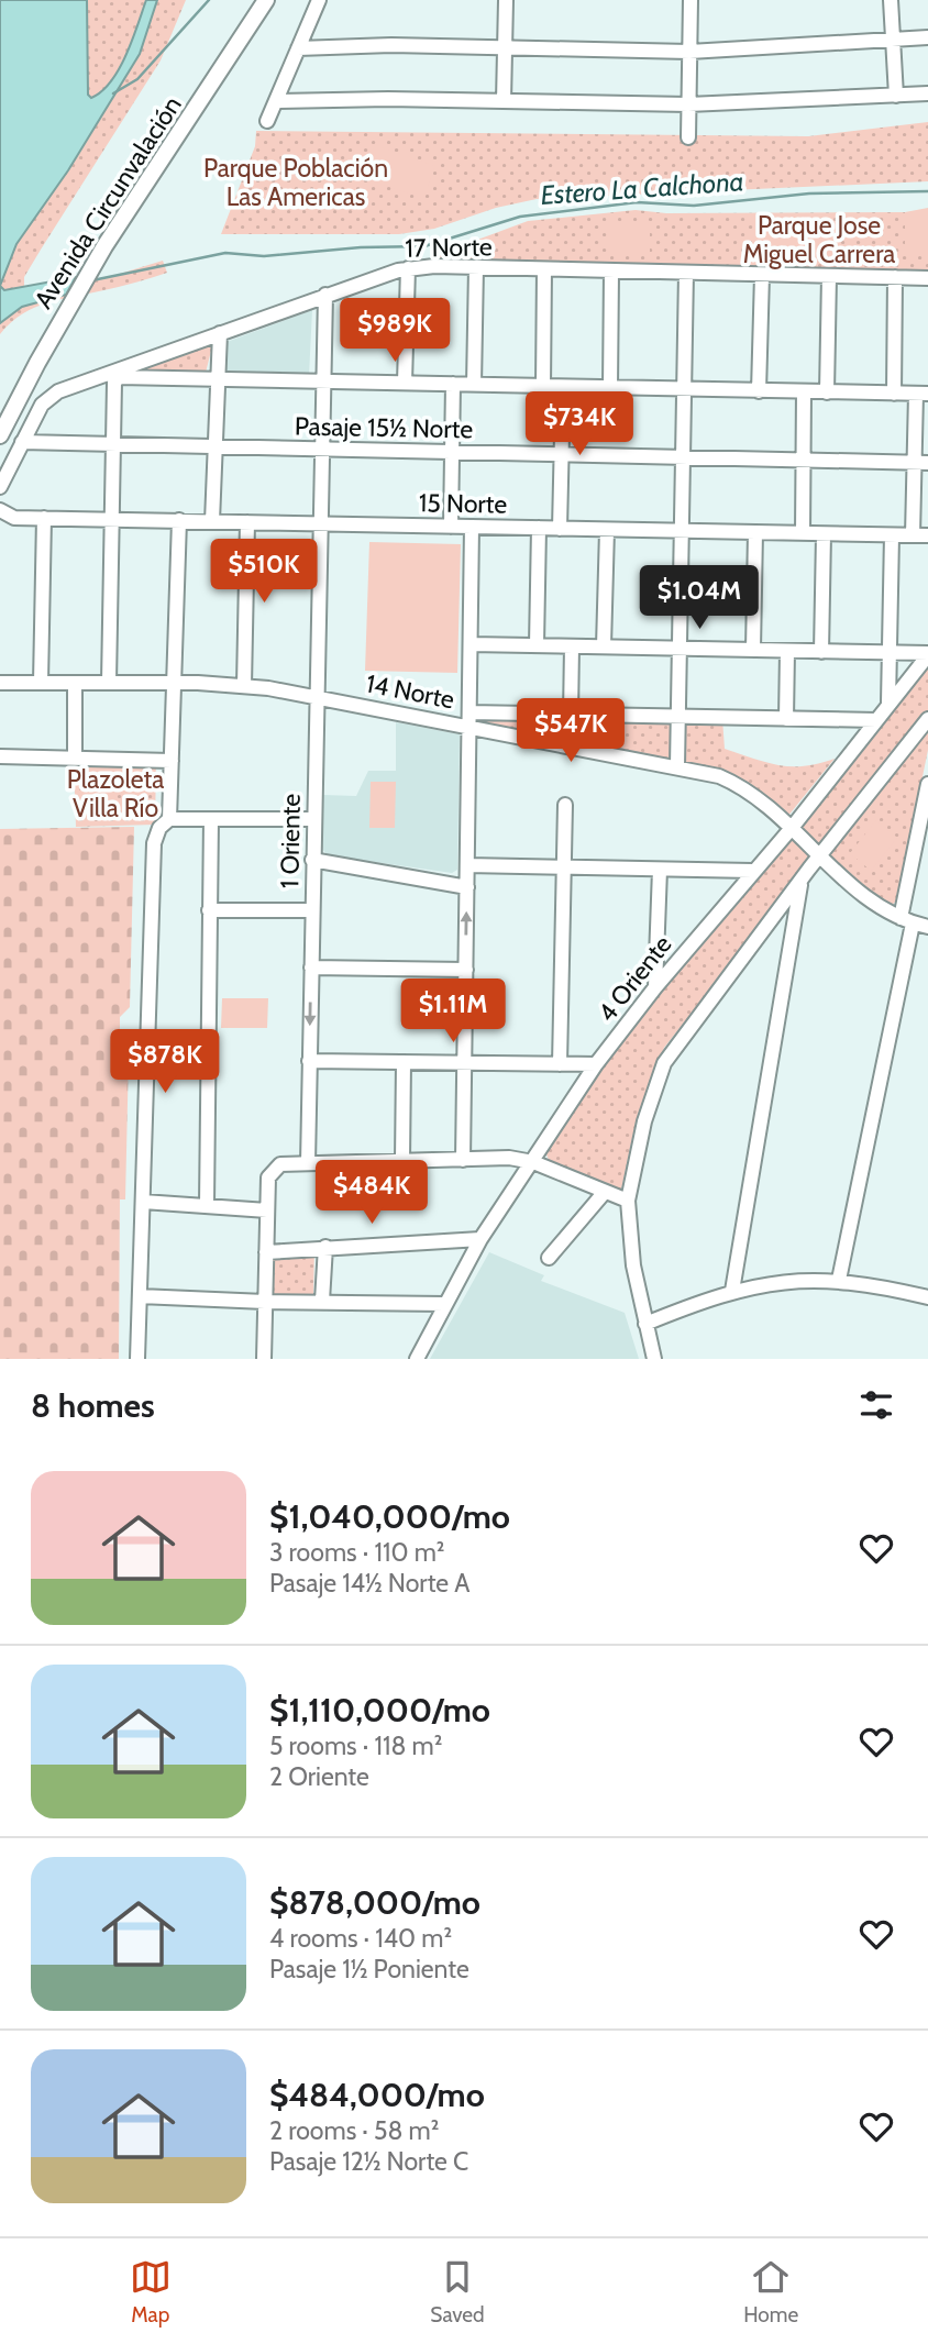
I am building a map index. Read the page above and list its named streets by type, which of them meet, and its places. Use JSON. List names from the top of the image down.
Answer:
{
  "streets": {
    "main road": ["Avenida Circunvalación"],
    "street": [
      "17 Norte",
      "Pasaje 15½ Norte",
      "15 Norte",
      "14 Norte",
      "1 Oriente",
      "4 Oriente"
    ]
  },
  "crossings": [
    ["17 Norte", "Pasaje 15½ Norte"],
    ["17 Norte", "1 Oriente"],
    ["Pasaje 15½ Norte", "1 Oriente"],
    ["15 Norte", "1 Oriente"],
    ["14 Norte", "1 Oriente"],
    ["14 Norte", "4 Oriente"]
  ],
  "water": ["Estero La Calchona"],
  "parks": ["Parque Población Las Americas", "Parque Jose Miguel Carrera", "Plazoleta Villa Río"],
  "page": {
    "price": [
      "$989K",
      "$734K",
      "$510K",
      "$1.04M",
      "$547K",
      "$1.11M",
      "$878K",
      "$484K"
    ],
    "heading": "8 homes",
    "list": [
      {
        "name": "$1,040,000/mo",
        "note": "3 rooms · 110 m² · Pasaje 14½ Norte A"
      },
      {
        "name": "$1,110,000/mo",
        "note": "5 rooms · 118 m² · 2 Oriente"
      },
      {
        "name": "$878,000/mo",
        "note": "4 rooms · 140 m² · Pasaje 1½ Poniente"
      },
      {
        "name": "$484,000/mo",
        "note": "2 rooms · 58 m² · Pasaje 12½ Norte C"
      }
    ],
    "tabs": ["Map", "Saved", "Home"]
  }
}
